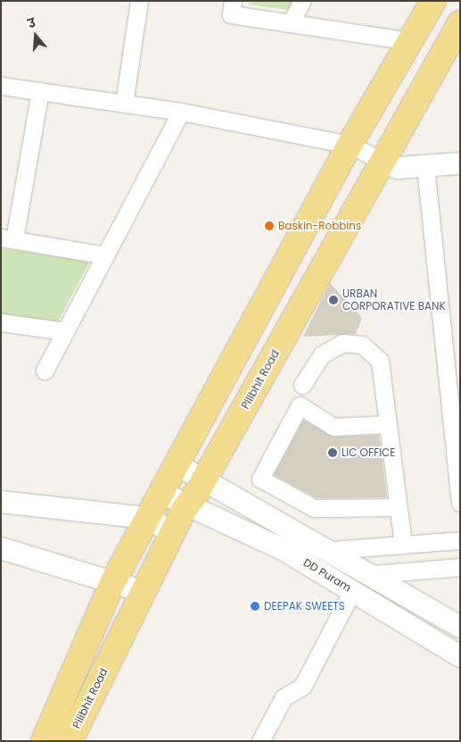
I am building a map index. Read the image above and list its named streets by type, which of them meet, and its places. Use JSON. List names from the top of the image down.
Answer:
{
  "streets": {
    "highway": ["Pilibhit Road"],
    "street": ["DD Puram"]
  },
  "crossings": [
    ["Pilibhit Road", "DD Puram"]
  ],
  "places": [
    "Baskin-Robbins",
    "URBAN CORPORATIVE BANK",
    "LIC OFFICE",
    "DEEPAK SWEETS"
  ],
  "north": "top"
}
